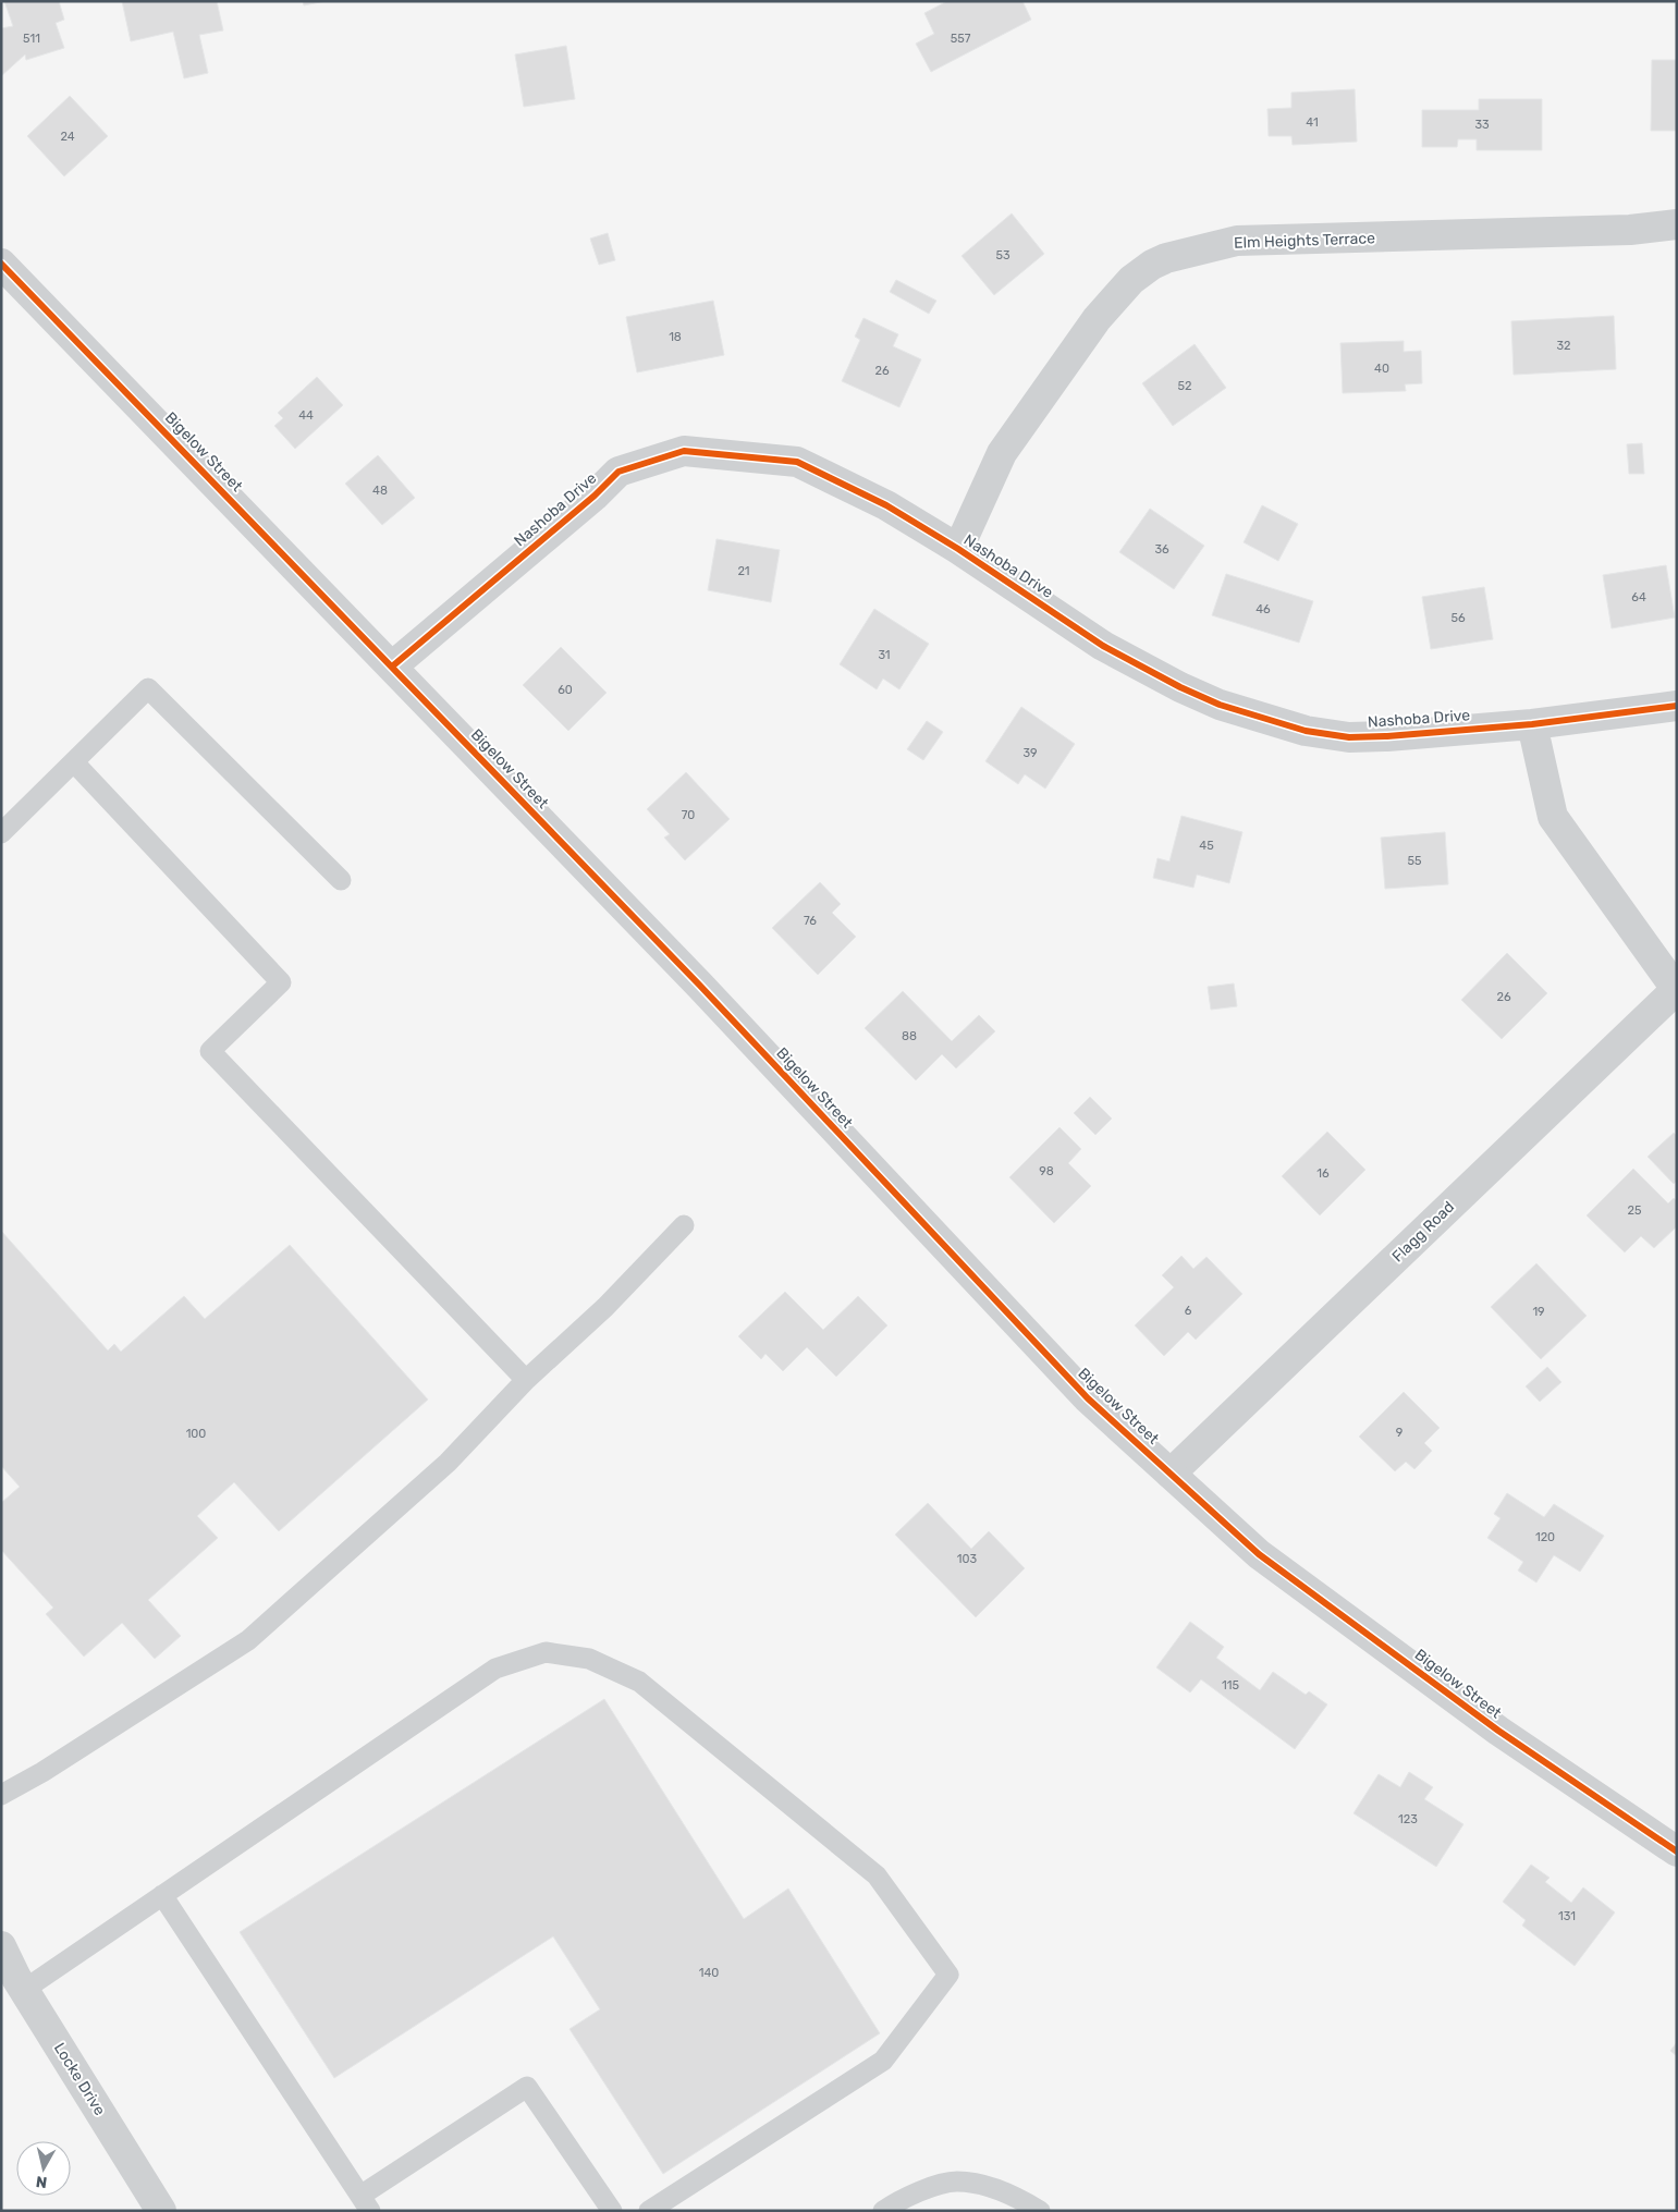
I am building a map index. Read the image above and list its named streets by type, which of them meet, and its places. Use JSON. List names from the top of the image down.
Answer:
{
  "streets": {
    "street": [
      "Elm Heights Terrace",
      "Bigelow Street",
      "Nashoba Drive",
      "Flagg Road",
      "Locke Drive"
    ]
  },
  "crossings": [
    ["Elm Heights Terrace", "Nashoba Drive"],
    ["Bigelow Street", "Nashoba Drive"],
    ["Bigelow Street", "Flagg Road"]
  ],
  "house_numbers": [
    "511",
    "557",
    "41",
    "33",
    "24",
    "53",
    "18",
    "32",
    "40",
    "26",
    "52",
    "44",
    "48",
    "36",
    "21",
    "64",
    "46",
    "56",
    "31",
    "60",
    "39",
    "70",
    "45",
    "55",
    "76",
    "26",
    "88",
    "98",
    "16",
    "25",
    "6",
    "19",
    "9",
    "100",
    "120",
    "103",
    "115",
    "123",
    "131",
    "140"
  ],
  "north": "bottom"
}
